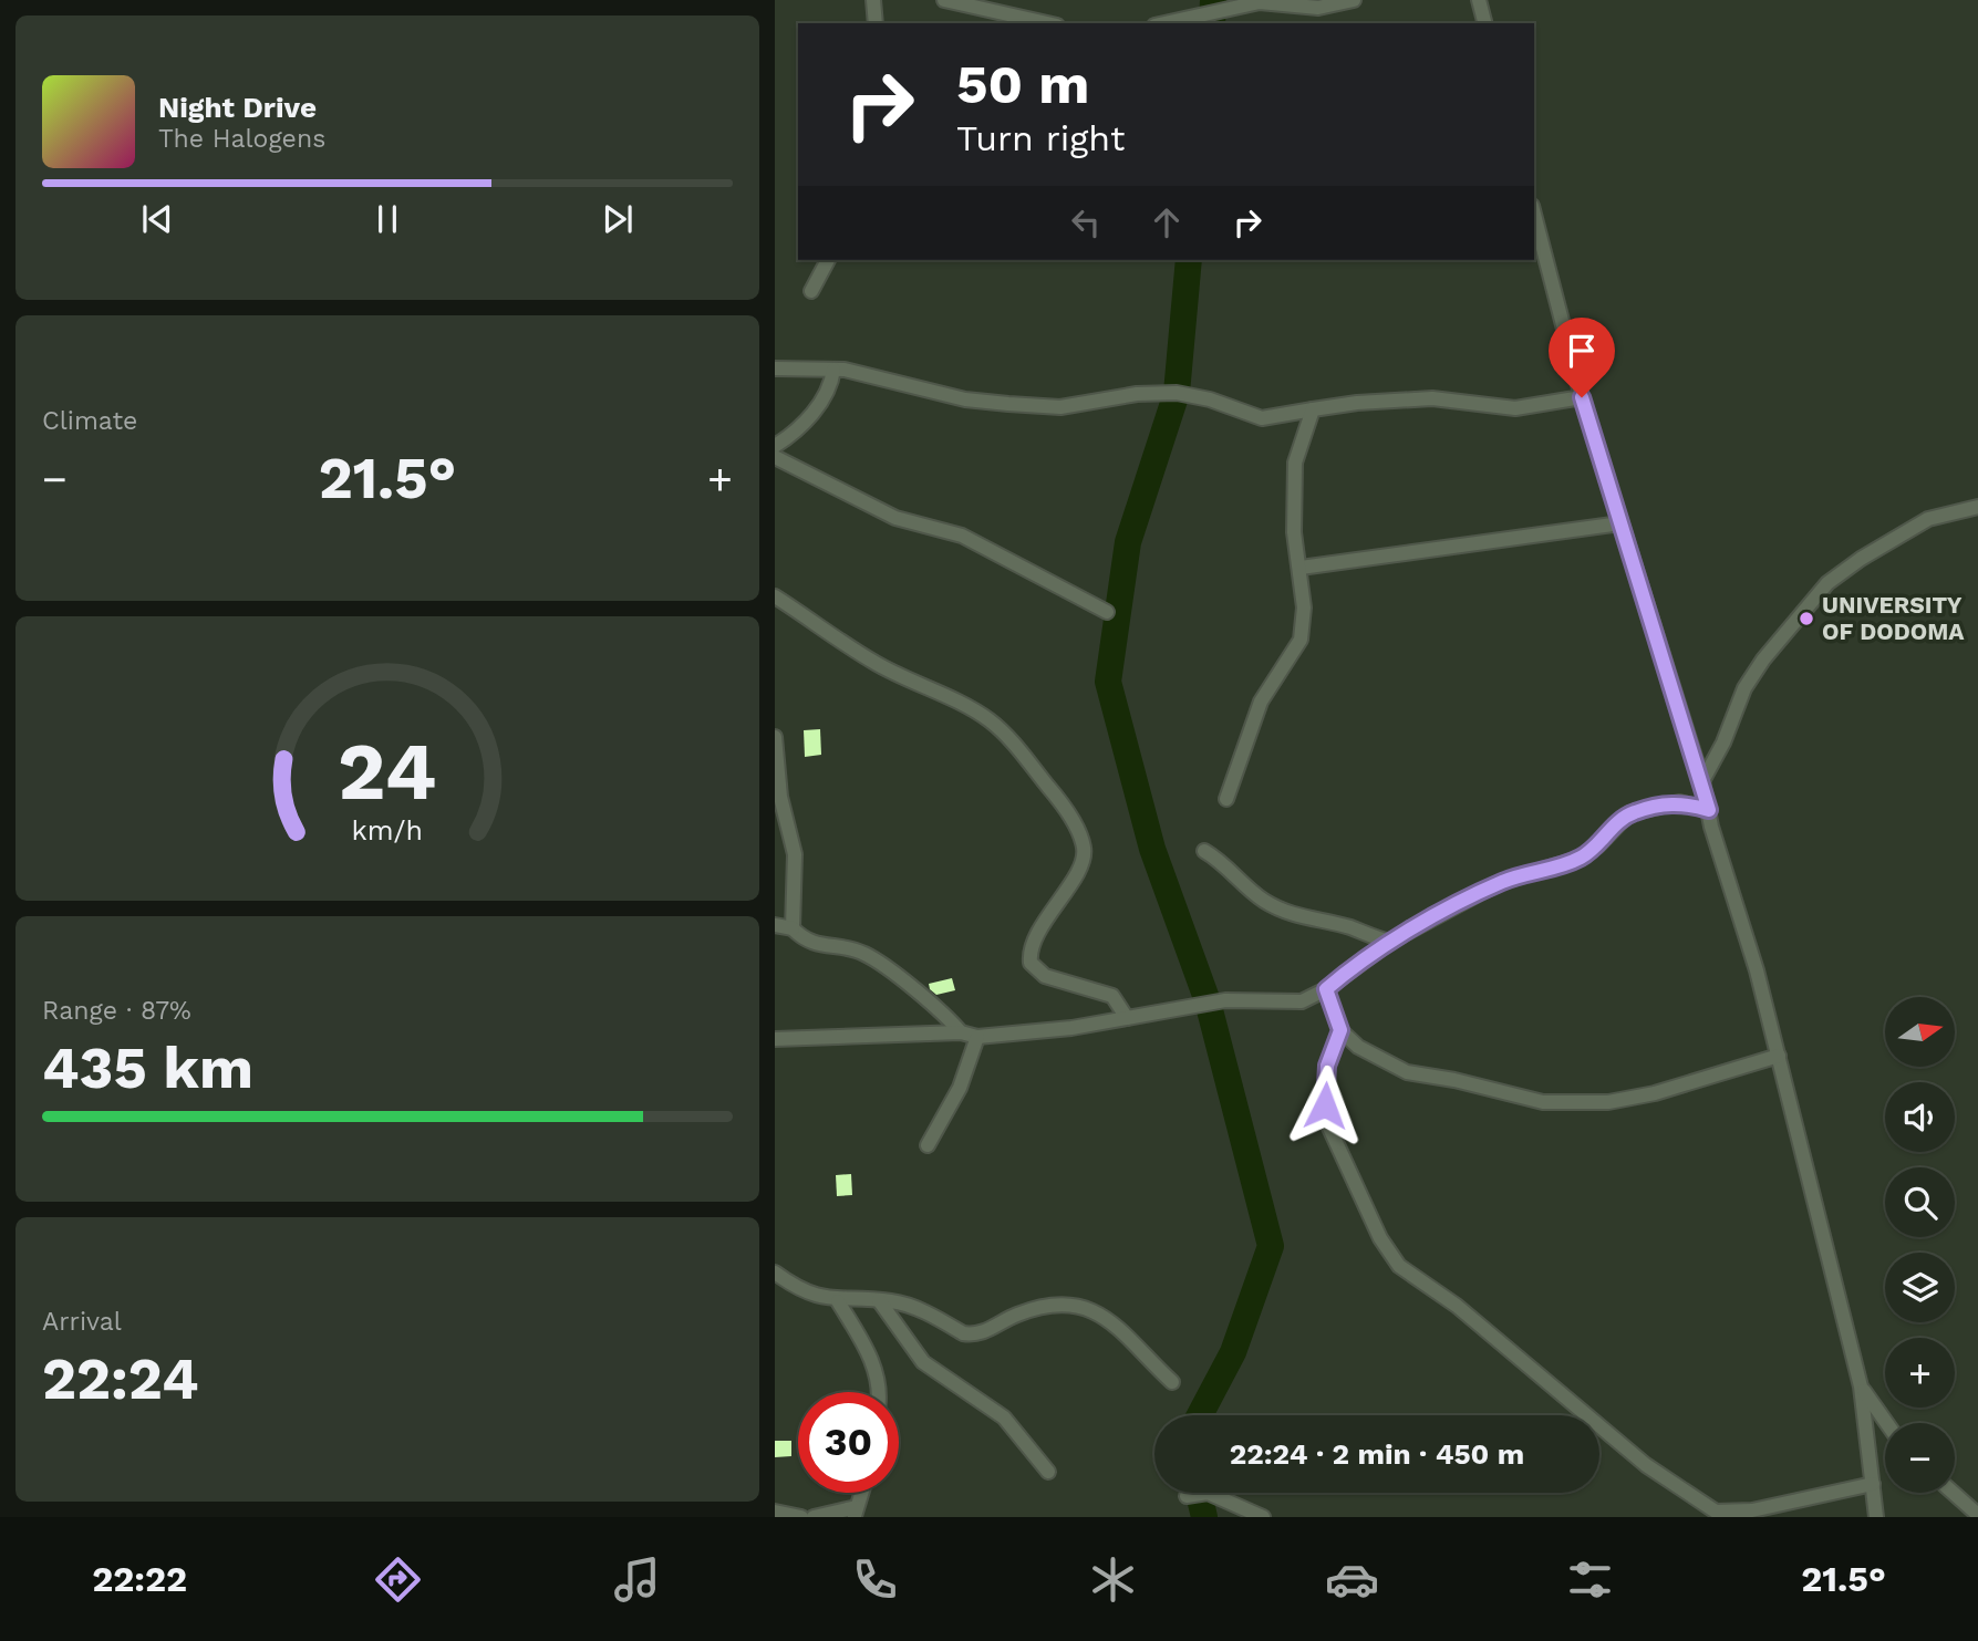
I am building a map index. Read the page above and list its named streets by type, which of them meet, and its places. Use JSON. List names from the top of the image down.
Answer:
{
  "places": ["UNIVERSITY OF DODOMA"],
  "north": "right",
  "page": {
    "turn": ["50 m", "Turn right"],
    "song": ["Night Drive", "The Halogens"],
    "tile": [
      "Climate",
      ["Range · 87%", "435 km"],
      ["Arrival", "22:24"]
    ],
    "heat": ["−", "21.5°", "+"],
    "map_buttons": ["+", "−"],
    "limit": "30",
    "trip": "22:24 · 2 min · 450 m",
    "tabs": ["22:22", "21.5°"],
    "gauge": ["24", "km/h"]
  }
}
